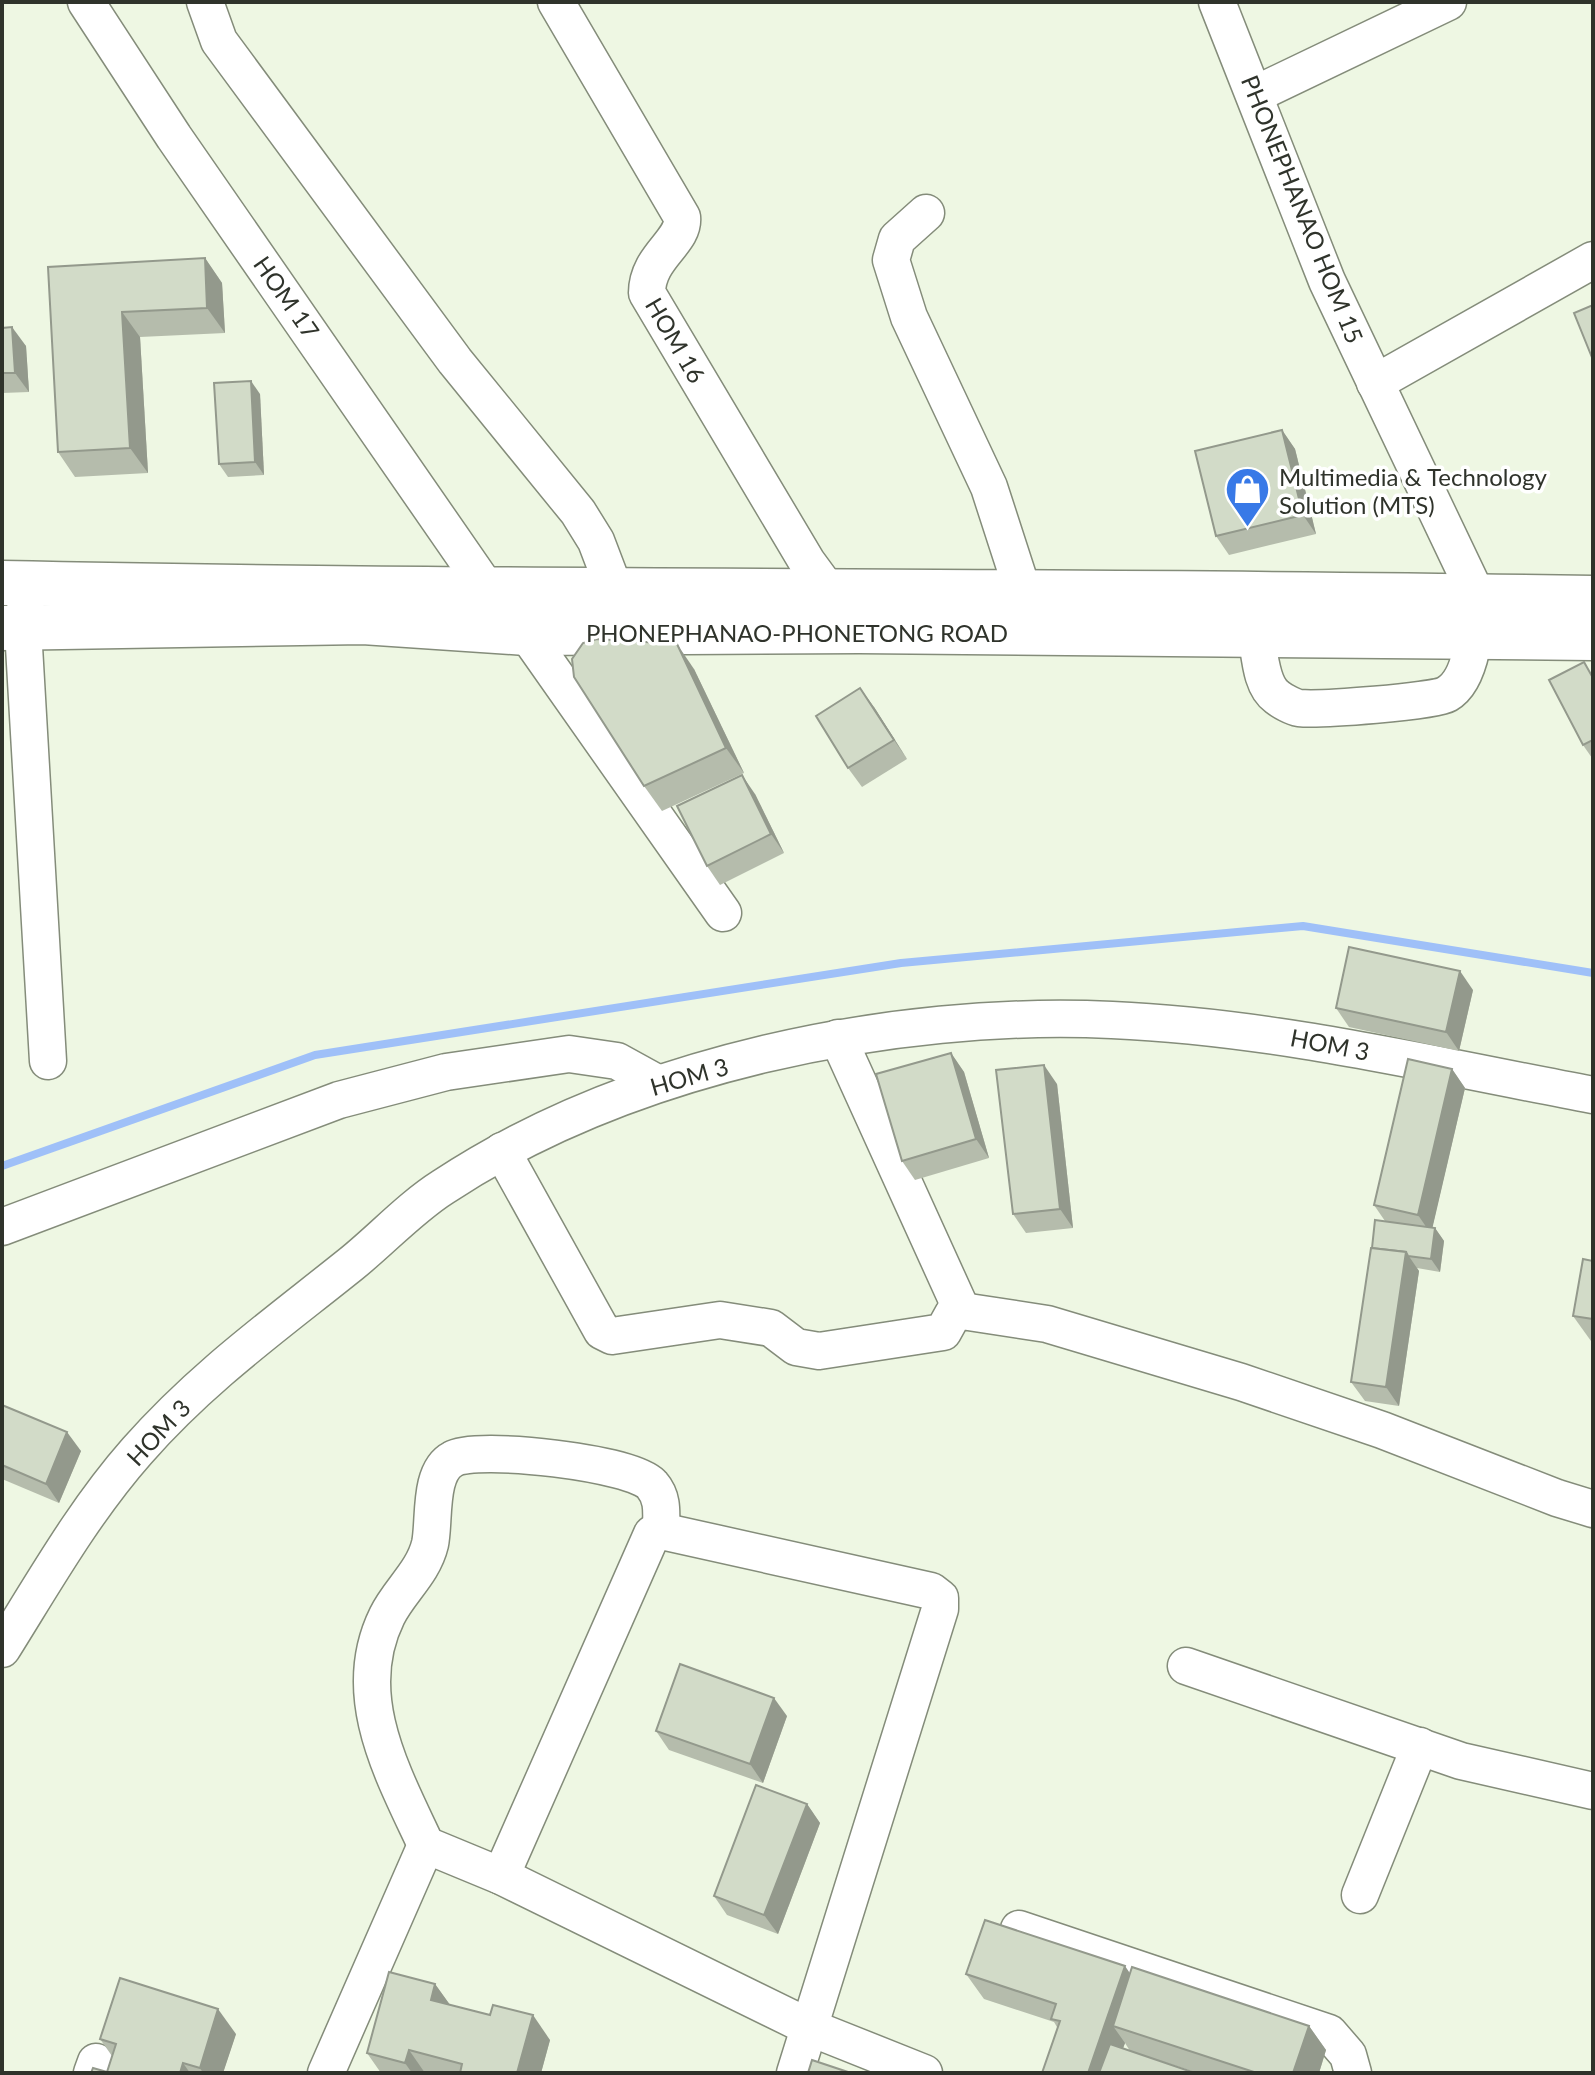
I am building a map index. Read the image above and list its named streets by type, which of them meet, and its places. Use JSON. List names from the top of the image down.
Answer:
{
  "streets": {
    "main road": ["PHONEPHANAO-PHONETONG ROAD"],
    "street": [
      "PHONEPHANAO HOM 15",
      "HOM 17",
      "HOM 16",
      "HOM 3"
    ]
  },
  "crossings": [
    ["PHONEPHANAO HOM 15", "PHONEPHANAO-PHONETONG ROAD"],
    ["HOM 17", "PHONEPHANAO-PHONETONG ROAD"],
    ["HOM 16", "PHONEPHANAO-PHONETONG ROAD"]
  ],
  "places": {
    "shop": ["Multimedia & Technology Solution (MTS)"]
  }
}
